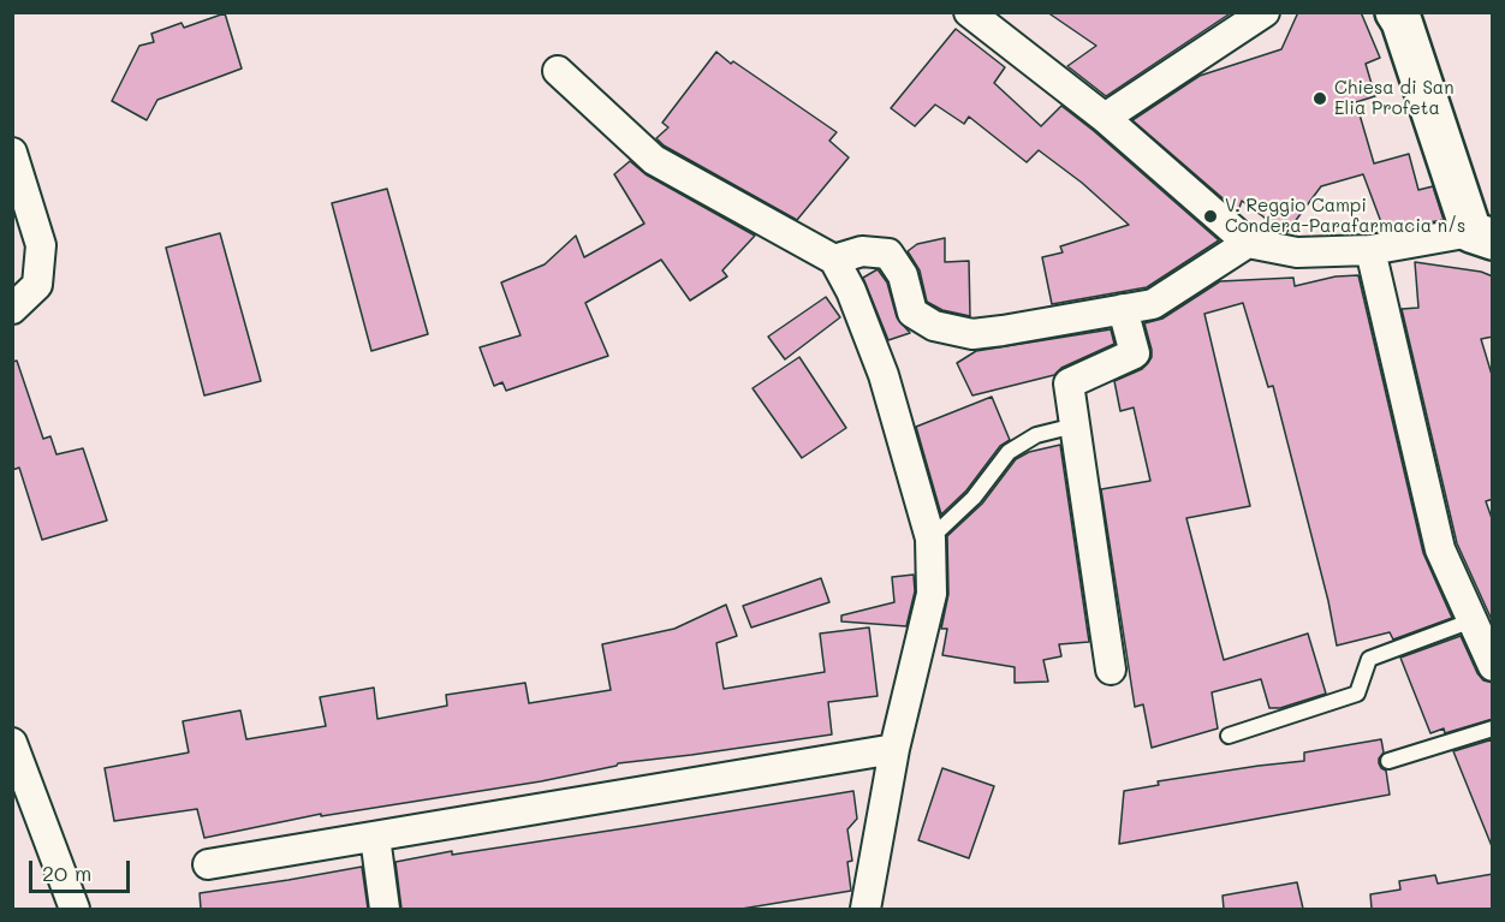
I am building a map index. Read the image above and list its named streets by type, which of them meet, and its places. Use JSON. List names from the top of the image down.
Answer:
{
  "places": ["Chiesa di San Elia Profeta", "V. Reggio Campi Condera-Parafarmacia n/s"],
  "scale_bar": "20 m"
}
